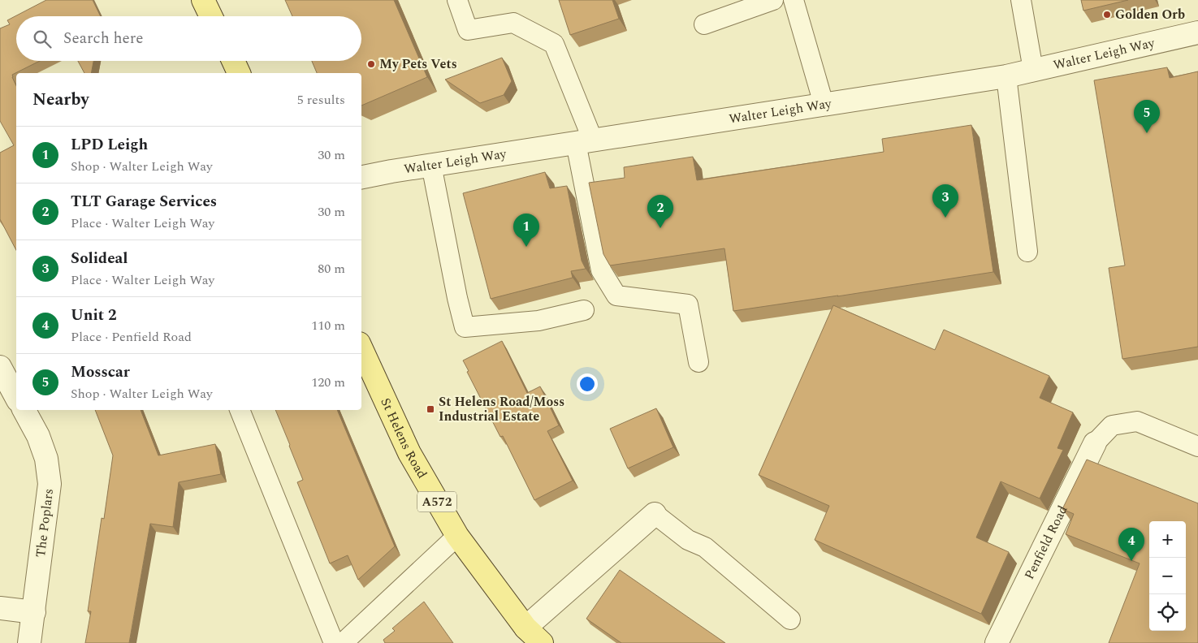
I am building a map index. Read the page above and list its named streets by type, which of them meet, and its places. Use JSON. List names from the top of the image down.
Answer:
{
  "streets": {
    "main road": ["St Helens Road", "A572"],
    "street": ["Walter Leigh Way", "The Poplars", "Penfield Road"]
  },
  "places": {
    "other": ["Golden Orb", "My Pets Vets"],
    "transit": ["St Helens Road/Moss Industrial Estate"]
  },
  "page": {
    "search": "Search here",
    "heading": ["Nearby", "5 results"],
    "pins": [
      "5",
      "3",
      "2",
      "1",
      "4"
    ],
    "list": [
      {
        "mark": "1",
        "name": "LPD Leigh",
        "note": "Shop · Walter Leigh Way",
        "value": "30 m"
      },
      {
        "mark": "2",
        "name": "TLT Garage Services",
        "note": "Place · Walter Leigh Way",
        "value": "30 m"
      },
      {
        "mark": "3",
        "name": "Solideal",
        "note": "Place · Walter Leigh Way",
        "value": "80 m"
      },
      {
        "mark": "4",
        "name": "Unit 2",
        "note": "Place · Penfield Road",
        "value": "110 m"
      },
      {
        "mark": "5",
        "name": "Mosscar",
        "note": "Shop · Walter Leigh Way",
        "value": "120 m"
      }
    ],
    "map_buttons": ["+", "−"]
  }
}
